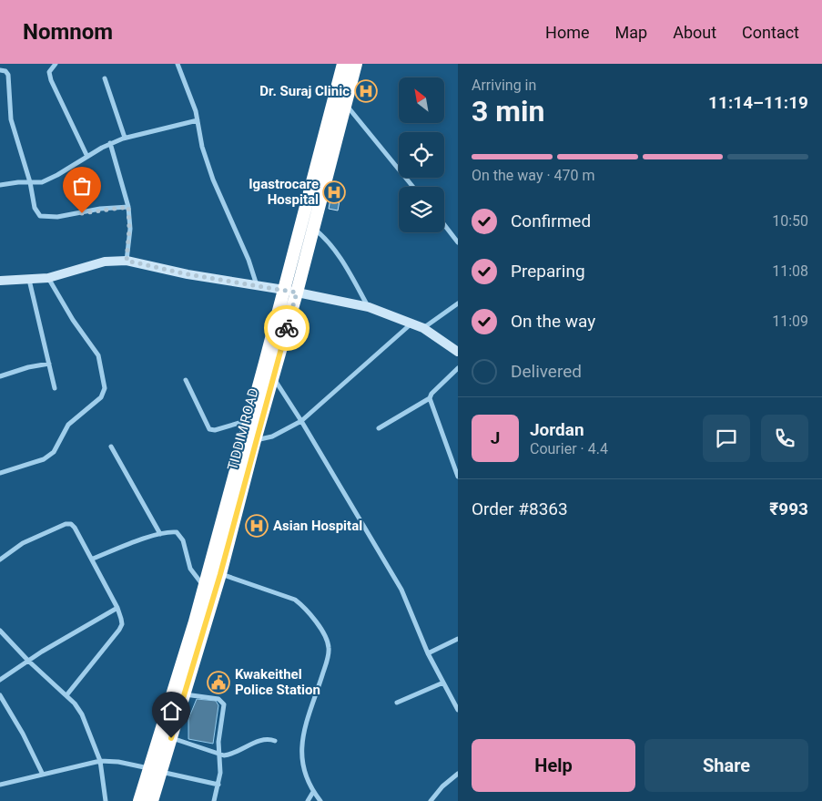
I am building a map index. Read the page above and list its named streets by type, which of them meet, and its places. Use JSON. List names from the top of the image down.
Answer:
{
  "streets": {
    "highway": ["TIDDIM ROAD"]
  },
  "places": {
    "hospital": ["Dr. Suraj Clinic", "Igastrocare Hospital", "Asian Hospital"],
    "public building": ["Kwakeithel Police Station"]
  },
  "north": "top left",
  "page": {
    "header": "Nomnom",
    "nav": [
      "Home",
      "Map",
      "About",
      "Contact"
    ],
    "heading": ["3 min", "Arriving in", "11:14–11:19"],
    "panel": [
      "Jordan",
      "Courier · 4.4",
      "Order #8363",
      "₹993"
    ],
    "bar": "On the way · 470 m",
    "list": [
      ["Confirmed", "10:50"],
      ["Preparing", "11:08"],
      ["On the way", "11:09"],
      "Delivered"
    ],
    "round": "J",
    "buttons": ["Help", "Share"]
  }
}
